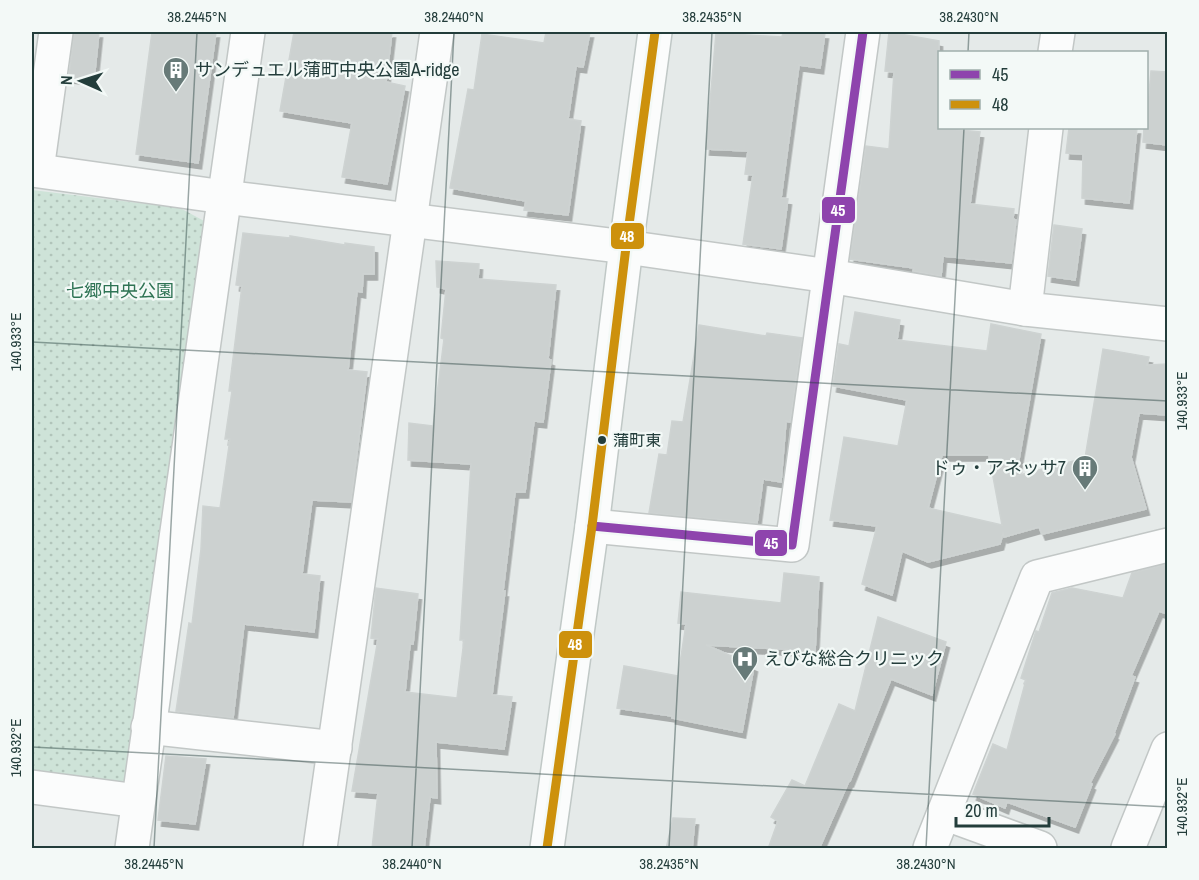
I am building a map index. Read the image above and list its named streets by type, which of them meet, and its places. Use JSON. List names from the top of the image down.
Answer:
{
  "parks": ["七郷中央公園"],
  "places": {
    "building": ["サンデュエル蒲町中央公園A-ridge", "ドゥ・アネッサ7"],
    "other": ["蒲町東"],
    "hospital": ["えびな総合クリニック"]
  },
  "lines": ["transit line 45", "transit line 48"],
  "legend": ["45", "48"],
  "scale_bar": "20 m",
  "north": "left",
  "coordinates": [
    "38.2445°N",
    "38.2440°N",
    "38.2435°N",
    "38.2430°N",
    "140.933°E",
    "140.932°E"
  ]
}
